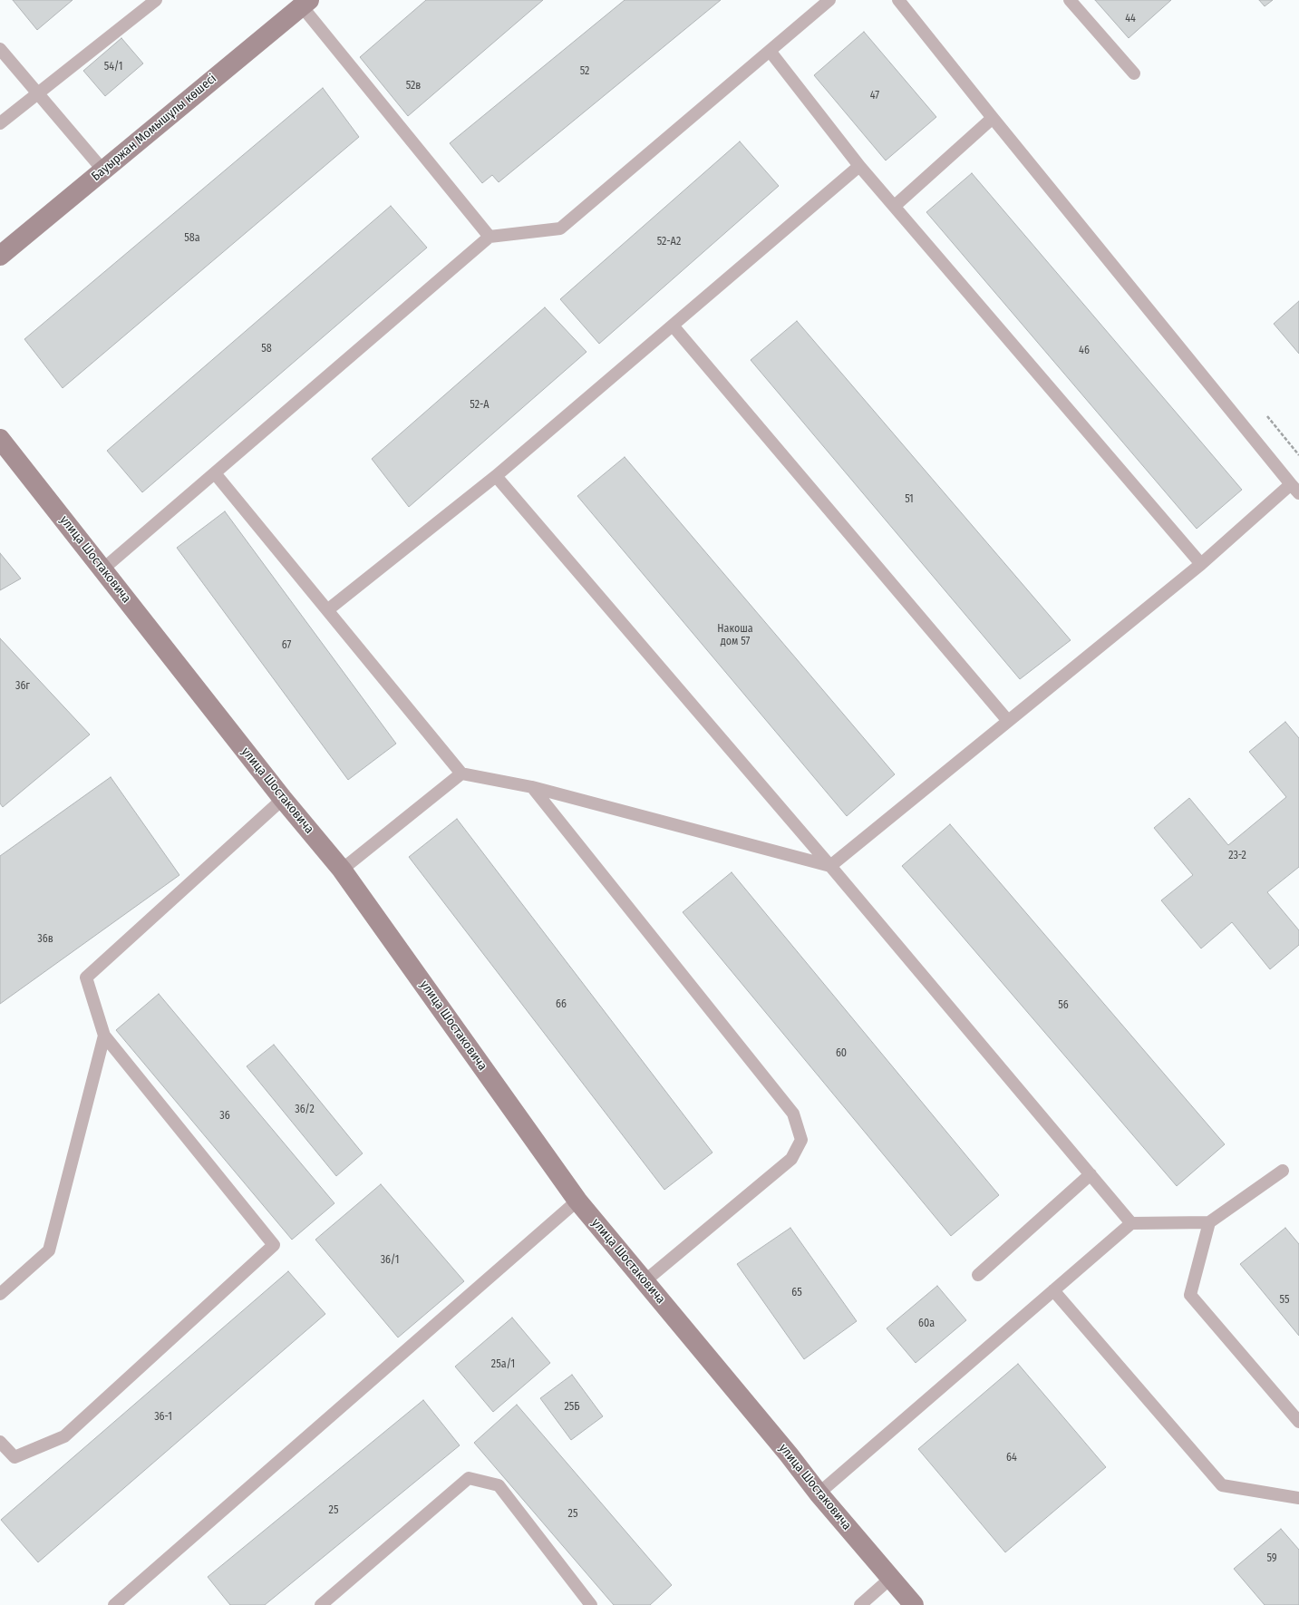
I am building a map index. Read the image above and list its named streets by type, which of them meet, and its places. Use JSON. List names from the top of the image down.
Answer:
{
  "streets": {
    "street": ["Бауыржан Момышұлы көшесі", "улица Шостаковича"]
  },
  "house_numbers": [
    "44",
    "54/1",
    "52",
    "52в",
    "47",
    "58а",
    "52-А2",
    "58",
    "46",
    "52-А",
    "51",
    "Накоша дом 57",
    "67",
    "36г",
    "23-2",
    "36в",
    "66",
    "56",
    "60",
    "36/2",
    "36",
    "36/1",
    "65",
    "55",
    "60а",
    "25а/1",
    "25Б",
    "36-1",
    "64",
    "25",
    "25",
    "59"
  ]
}
